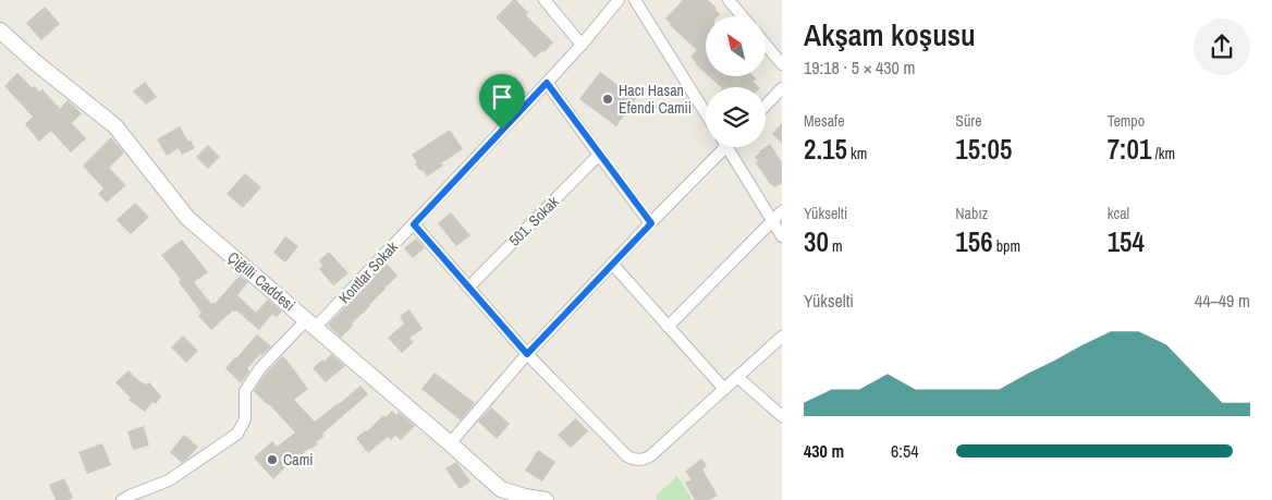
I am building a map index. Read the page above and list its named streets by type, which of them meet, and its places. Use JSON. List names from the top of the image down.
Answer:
{
  "streets": {
    "main road": ["Çiğilli Caddesi"],
    "street": ["501. Sokak", "Kontlar Sokak"]
  },
  "crossings": [
    ["Kontlar Sokak", "Çiğilli Caddesi"]
  ],
  "places": ["Hacı Hasan Efendi Camii", "Cami"],
  "north": "top left",
  "page": {
    "heading": ["Akşam koşusu", "19:18 · 5 × 430 m"],
    "stats": [
      ["Mesafe", "2.15 km"],
      ["Süre", "15:05"],
      ["Tempo", "7:01 /km"],
      ["Yükselti", "30 m"],
      ["Nabız", "156 bpm"],
      ["kcal", "154"]
    ],
    "chart": ["Yükselti", "44–49 m"],
    "list": [
      {
        "name": "430 m",
        "note": "6:54"
      }
    ]
  }
}
